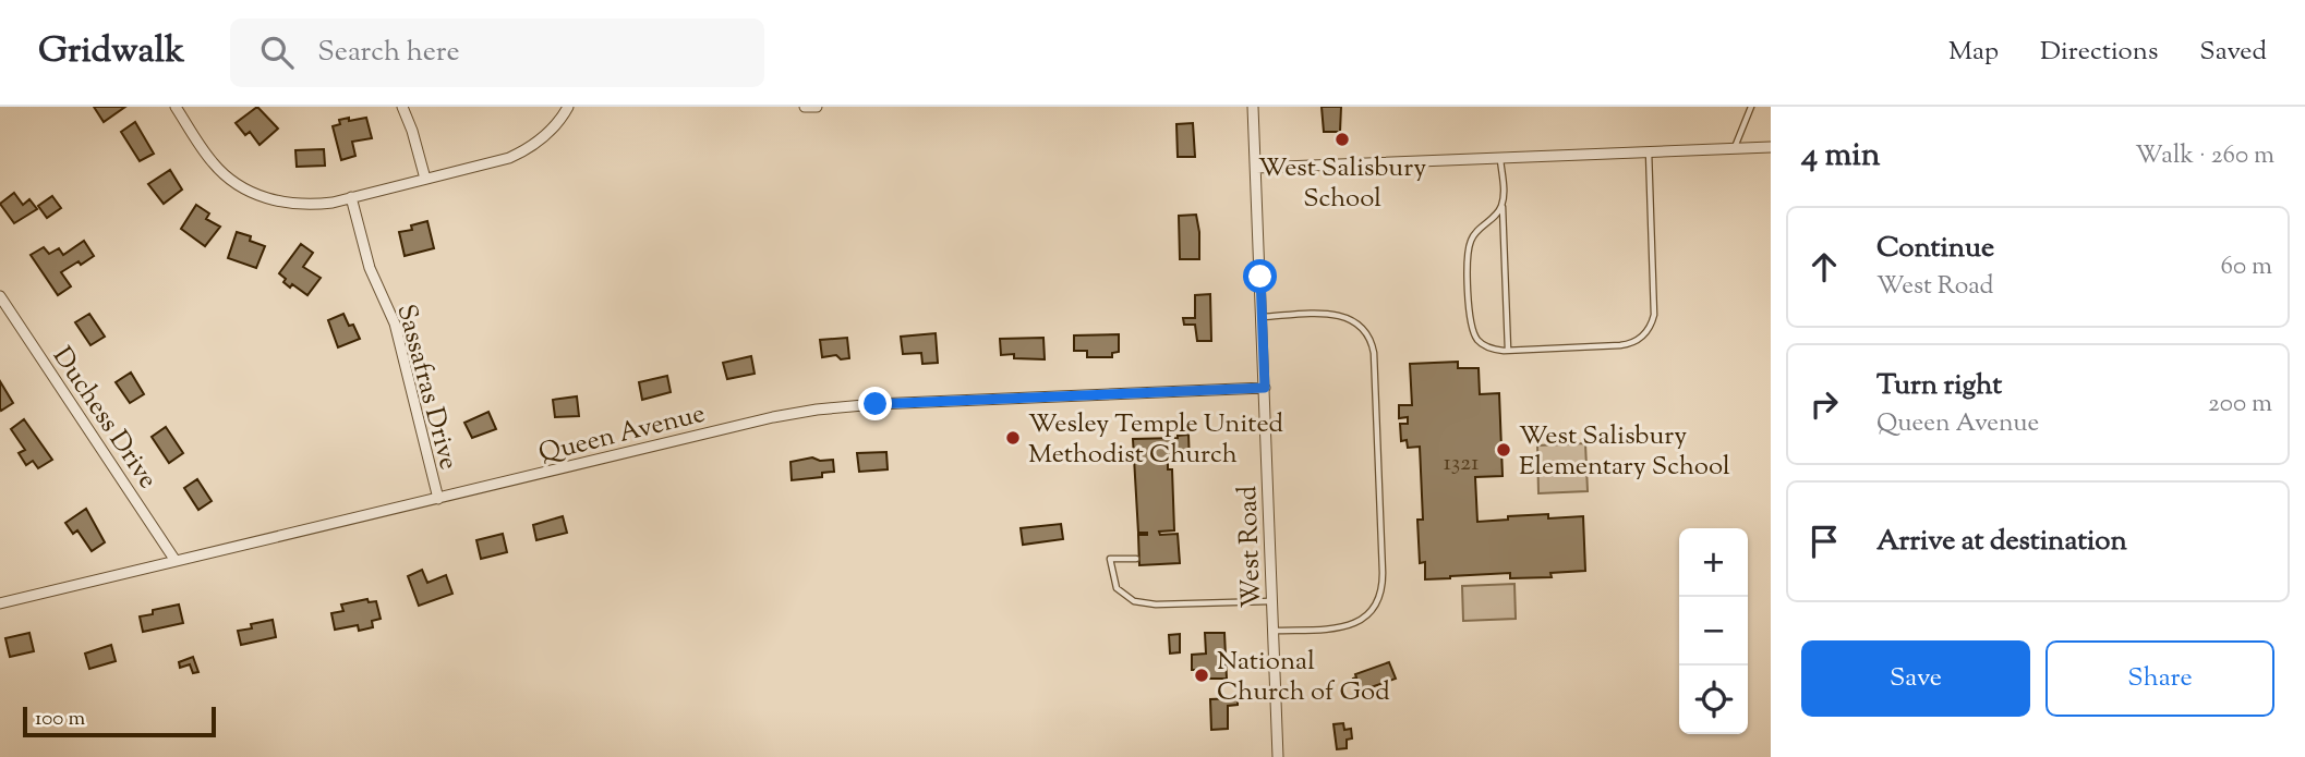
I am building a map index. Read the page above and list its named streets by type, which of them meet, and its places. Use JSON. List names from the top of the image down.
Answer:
{
  "streets": {
    "street": [
      "Sassafras Drive",
      "Duchess Drive",
      "Queen Avenue",
      "West Road"
    ]
  },
  "crossings": [
    ["Sassafras Drive", "Queen Avenue"],
    ["Duchess Drive", "Queen Avenue"],
    ["Queen Avenue", "West Road"]
  ],
  "places": [
    "West Salisbury School",
    "Wesley Temple United Methodist Church",
    "West Salisbury Elementary School",
    "National Church of God"
  ],
  "house_numbers": ["1321"],
  "scale_bar": "100 m",
  "page": {
    "header": "Gridwalk",
    "search": "Search here",
    "nav": ["Map", "Directions", "Saved"],
    "heading": ["4 min", "Walk · 260 m"],
    "list": [
      ["Continue", "West Road", "60 m"],
      ["Turn right", "Queen Avenue", "200 m"],
      "Arrive at destination"
    ],
    "map_buttons": ["+", "−"],
    "buttons": ["Save", "Share"],
    "scale": "100 m"
  }
}
